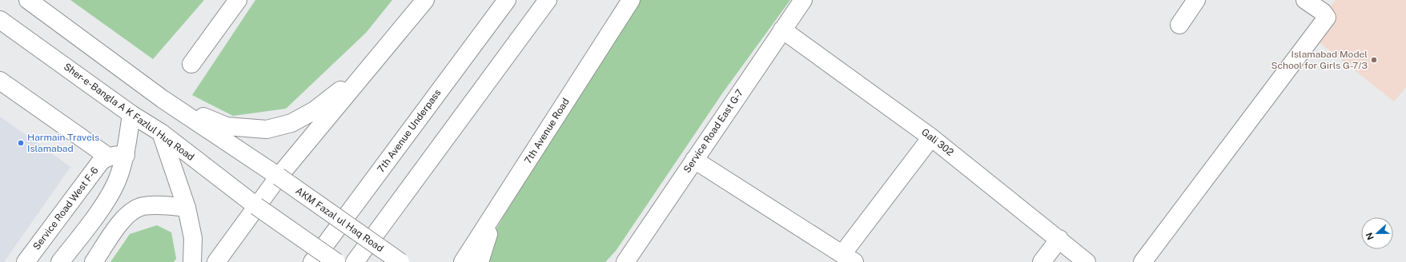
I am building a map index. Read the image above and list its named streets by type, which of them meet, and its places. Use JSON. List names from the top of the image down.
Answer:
{
  "streets": {
    "main road": [
      "Sher-e-Bangla A K Fazlul Huq Road",
      "7th Avenue Underpass",
      "7th Avenue Road",
      "Service Road East G-7",
      "Gali 302",
      "Service Road West F-6",
      "AKM Fazal ul Haq Road"
    ]
  },
  "crossings": [
    ["Service Road East G-7", "Gali 302"]
  ],
  "places": ["Islamabad Model School for Girls G-7/3", "Harmain Travels Islamabad"],
  "north": "left"
}
